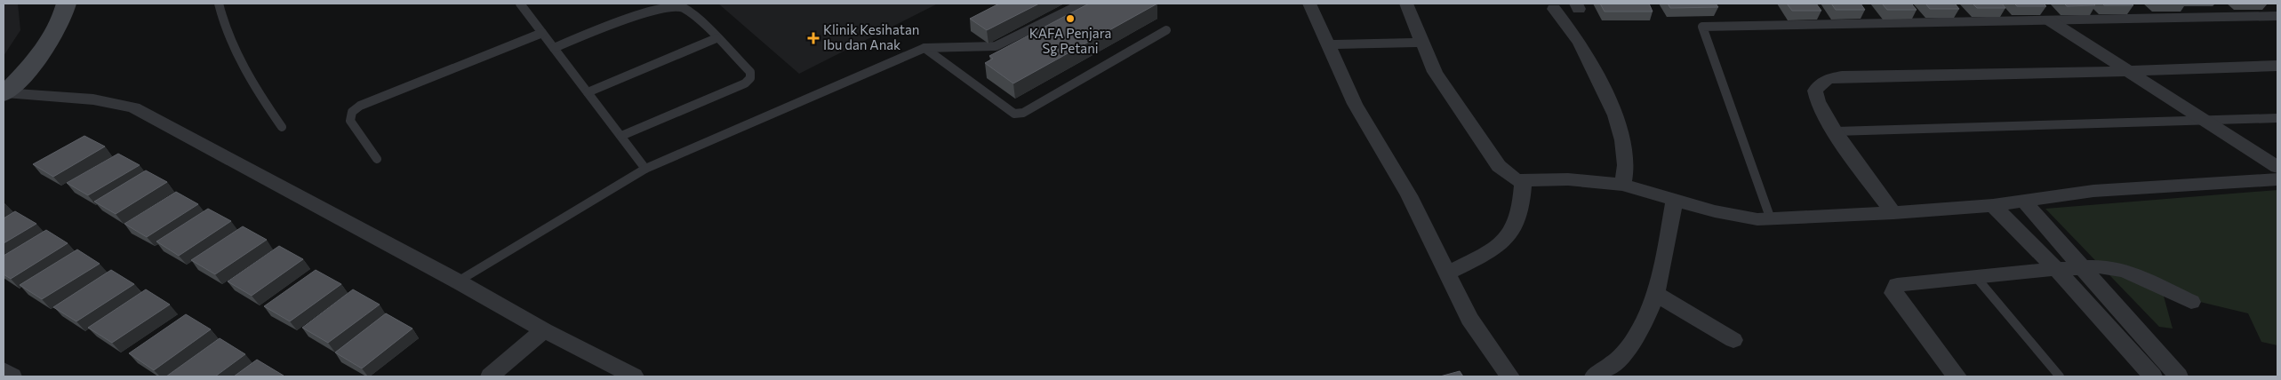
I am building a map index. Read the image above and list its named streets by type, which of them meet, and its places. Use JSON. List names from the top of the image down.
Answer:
{
  "places": {
    "other": ["KAFA Penjara Sg Petani"],
    "health": ["Klinik Kesihatan Ibu dan Anak"]
  }
}
